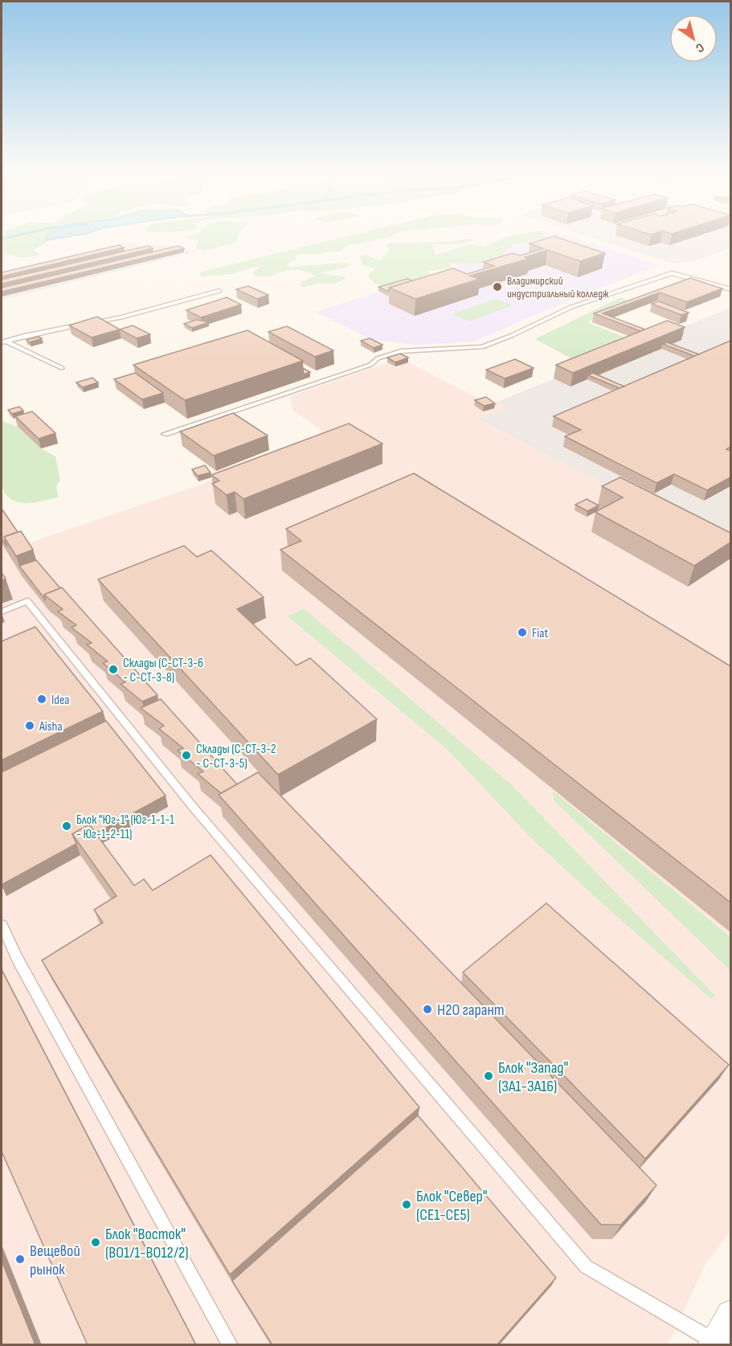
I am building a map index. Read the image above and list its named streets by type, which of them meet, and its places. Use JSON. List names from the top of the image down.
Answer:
{
  "places": [
    "Владимирский индустриальный колледж",
    "Fiat",
    "Склады (С-СТ-3-6 - С-СТ-3-8)",
    "Idea",
    "Aisha",
    "Склады (С-СТ-3-2 - С-СТ-3-5)",
    "Блок \"Юг-1\" (Юг-1-1-1 - Юг-1-2-11)",
    "H2O гарант",
    "Блок \"Запад\" (ЗА1-ЗА16)",
    "Блок \"Север\" (СЕ1-СЕ5)",
    "Блок \"Восток\" (ВО1/1-ВО12/2)",
    "Вещевой рынок"
  ],
  "north": "bottom right"
}
